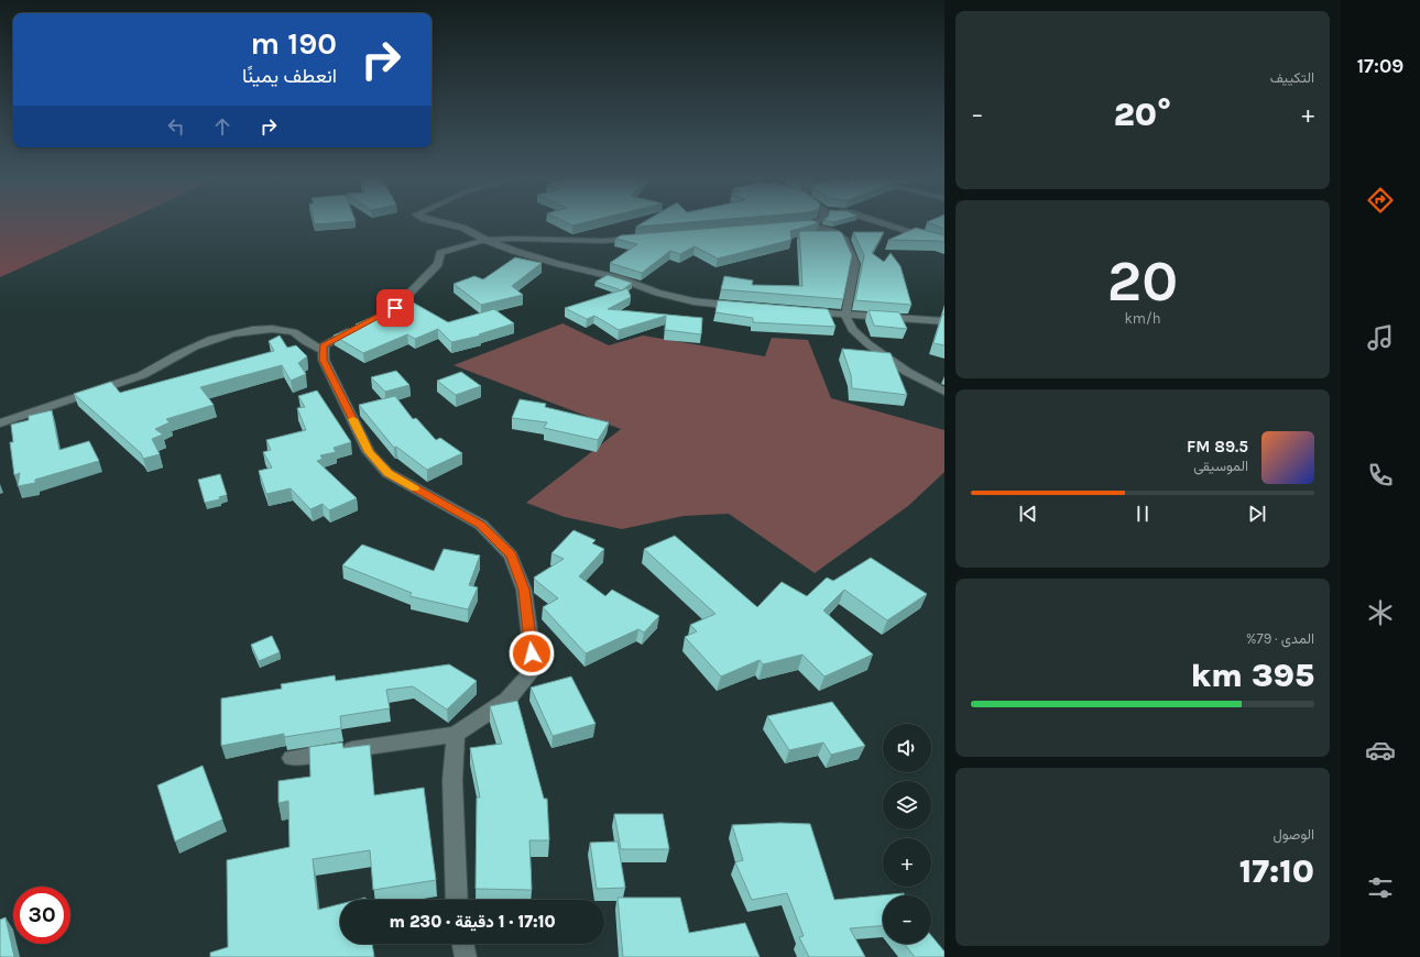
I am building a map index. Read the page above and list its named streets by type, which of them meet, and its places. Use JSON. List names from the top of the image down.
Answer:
{
  "page": {
    "tabs": "17:09",
    "tile": [
      "التكييف",
      ["20", "km/h"],
      ["المدى · 79%", "395 km"],
      ["الوصول", "17:10"]
    ],
    "turn": ["190 m", "انعطف يمينًا"],
    "heat": ["−", "20°", "+"],
    "song": ["89.5 FM", "الموسيقى"],
    "map_buttons": ["+", "−"],
    "limit": "30",
    "trip": "17:10 · 1 دقيقة · 230 m"
  }
}
